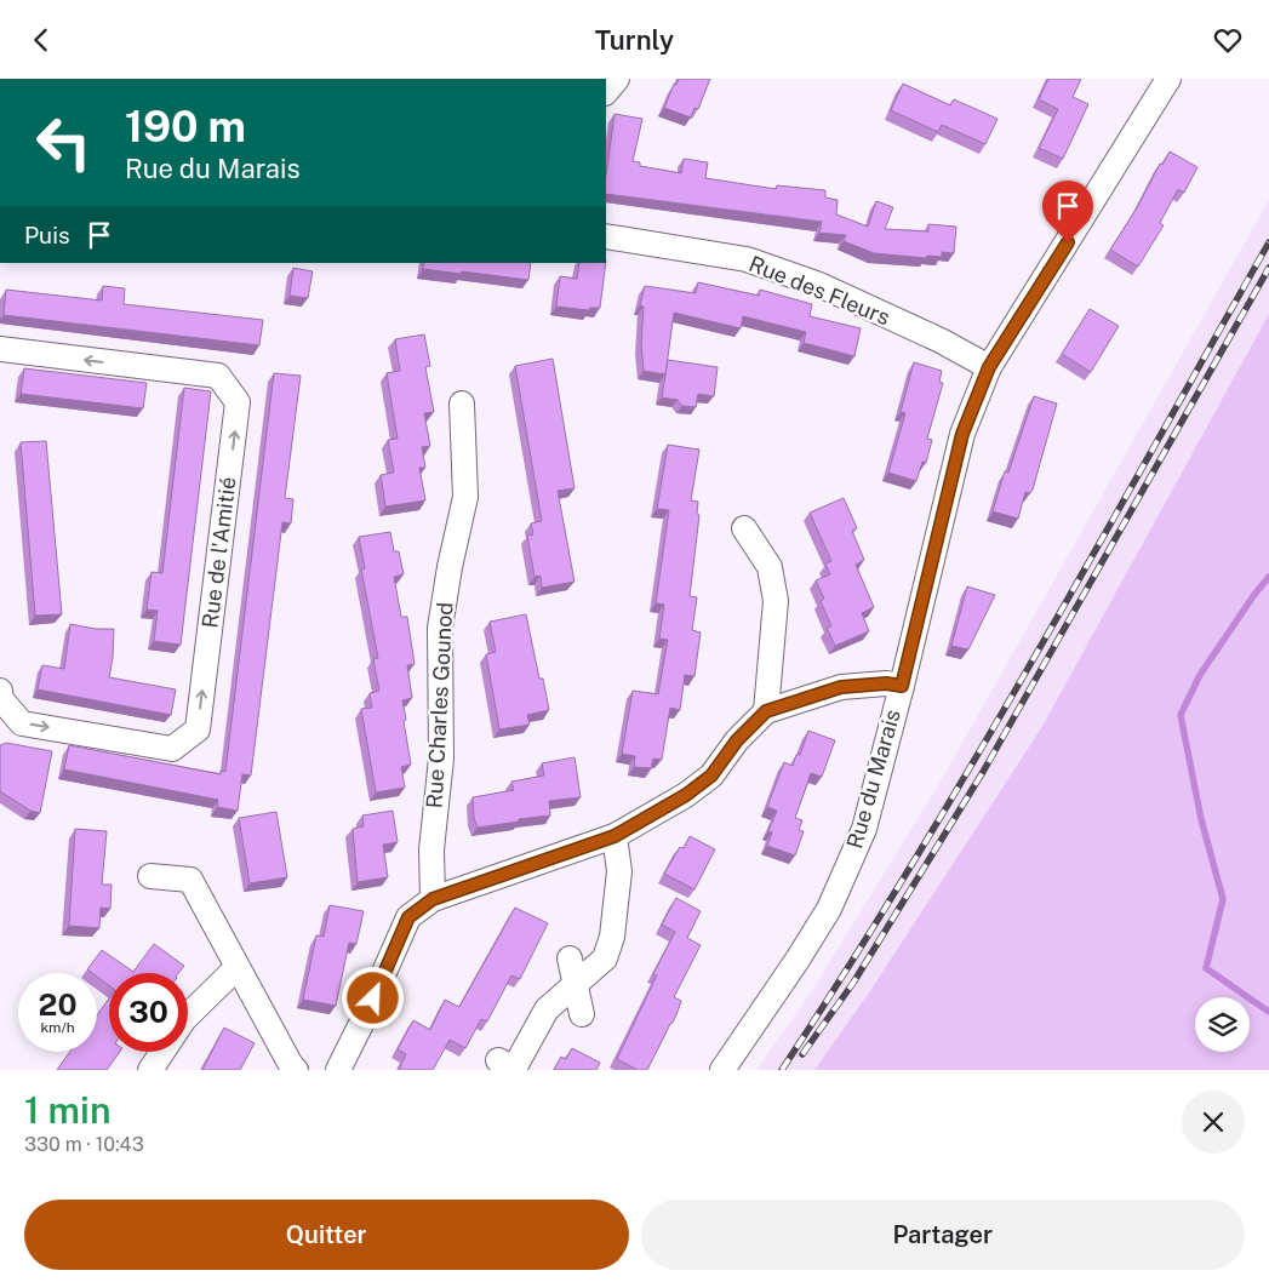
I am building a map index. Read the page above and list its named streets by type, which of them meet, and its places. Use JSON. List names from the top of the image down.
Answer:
{
  "streets": {
    "street": [
      "Rue des Fleurs",
      "Rue de l'Amitié",
      "Rue Charles Gounod",
      "Rue du Marais"
    ]
  },
  "crossings": [
    ["Rue des Fleurs", "Rue du Marais"]
  ],
  "page": {
    "header": "Turnly",
    "turn": ["190 m", "Rue du Marais"],
    "then": "Puis",
    "speed": "20 km/h",
    "limit": "30",
    "heading": ["1 min", "330 m · 10:43"],
    "buttons": ["Quitter", "Partager"]
  }
}
